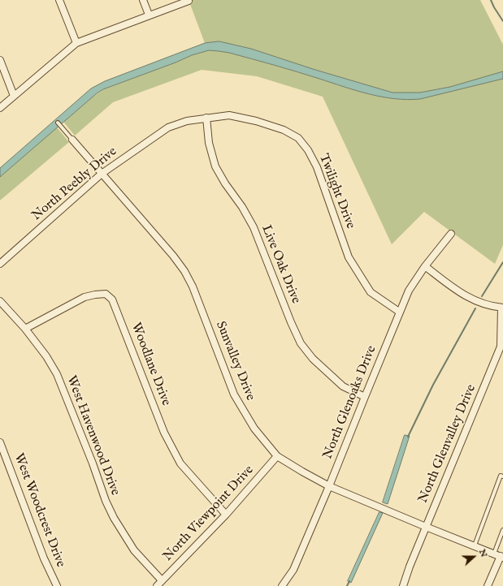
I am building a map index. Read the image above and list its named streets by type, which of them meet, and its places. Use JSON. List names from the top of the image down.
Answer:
{
  "streets": {
    "street": [
      "North Peebly Drive",
      "Twilight Drive",
      "Live Oak Drive",
      "Sunvalley Drive",
      "Woodlane Drive",
      "North Glenoaks Drive",
      "West Havenwood Drive",
      "North Glenvalley Drive",
      "West Woodcrest Drive",
      "North Viewpoint Drive"
    ]
  },
  "crossings": [
    ["North Peebly Drive", "Twilight Drive"],
    ["North Peebly Drive", "Live Oak Drive"],
    ["North Peebly Drive", "Sunvalley Drive"],
    ["Twilight Drive", "Live Oak Drive"],
    ["Twilight Drive", "North Glenoaks Drive"],
    ["Live Oak Drive", "North Glenoaks Drive"],
    ["Sunvalley Drive", "North Glenoaks Drive"],
    ["Sunvalley Drive", "North Glenvalley Drive"],
    ["Sunvalley Drive", "North Viewpoint Drive"],
    ["Woodlane Drive", "West Havenwood Drive"],
    ["Woodlane Drive", "North Viewpoint Drive"],
    ["West Havenwood Drive", "North Viewpoint Drive"]
  ],
  "north": "right"
}
